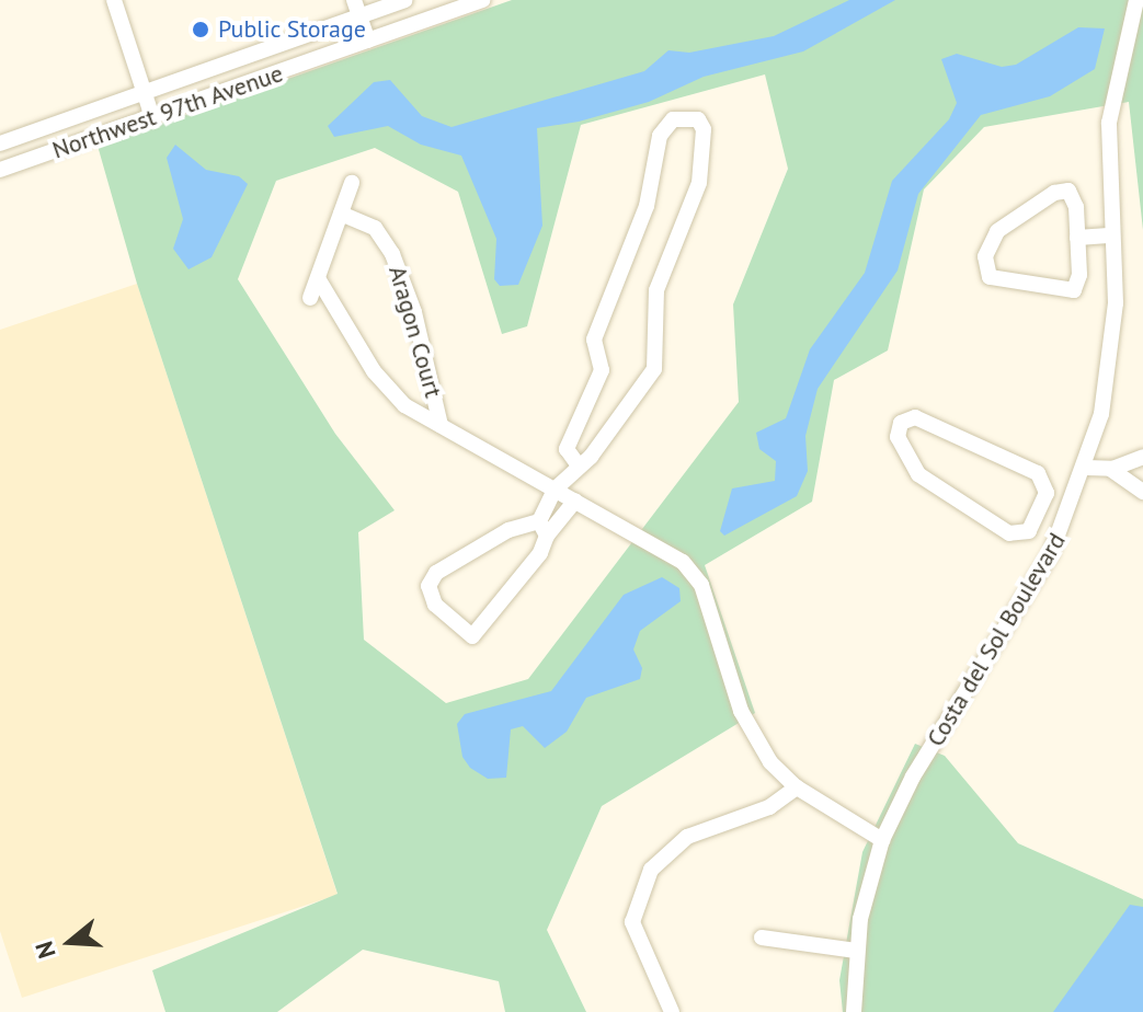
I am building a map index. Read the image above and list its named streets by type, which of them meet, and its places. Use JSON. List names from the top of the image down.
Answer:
{
  "streets": {
    "street": ["Northwest 97th Avenue", "Aragon Court", "Costa del Sol Boulevard"]
  },
  "places": ["Public Storage"],
  "north": "left"
}
